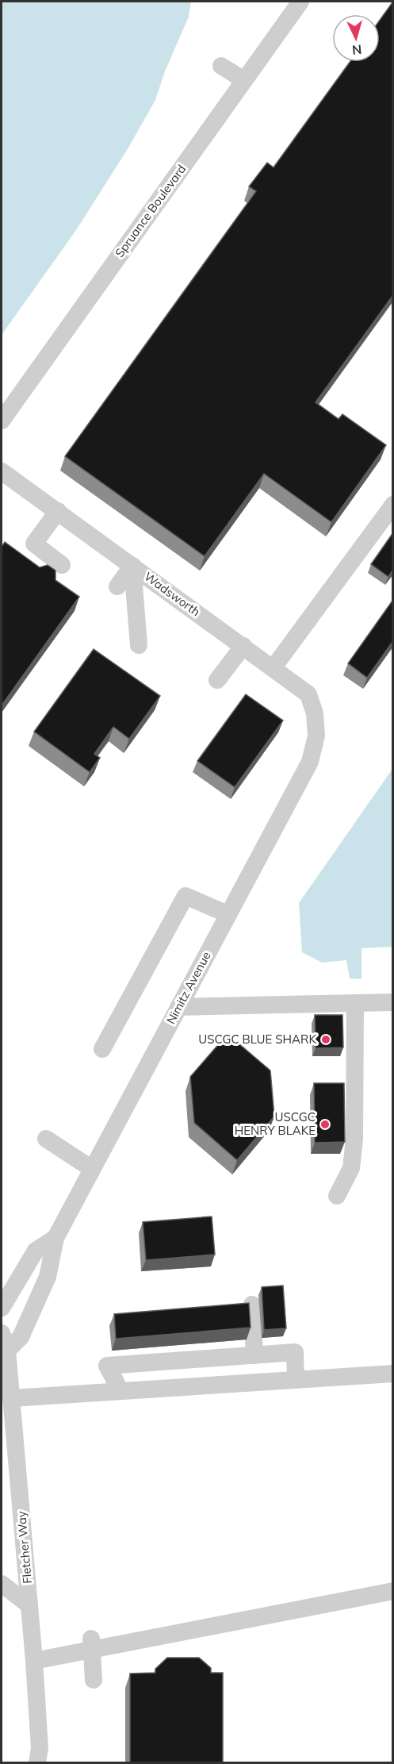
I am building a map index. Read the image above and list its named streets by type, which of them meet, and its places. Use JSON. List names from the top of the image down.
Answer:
{
  "streets": {
    "street": [
      "Spruance Boulevard",
      "Wadsworth",
      "Nimitz Avenue",
      "Fletcher Way"
    ]
  },
  "crossings": [
    ["Wadsworth", "Nimitz Avenue"],
    ["Nimitz Avenue", "Fletcher Way"]
  ],
  "places": ["USCGC BLUE SHARK", "USCGC HENRY BLAKE"],
  "north": "bottom"
}
